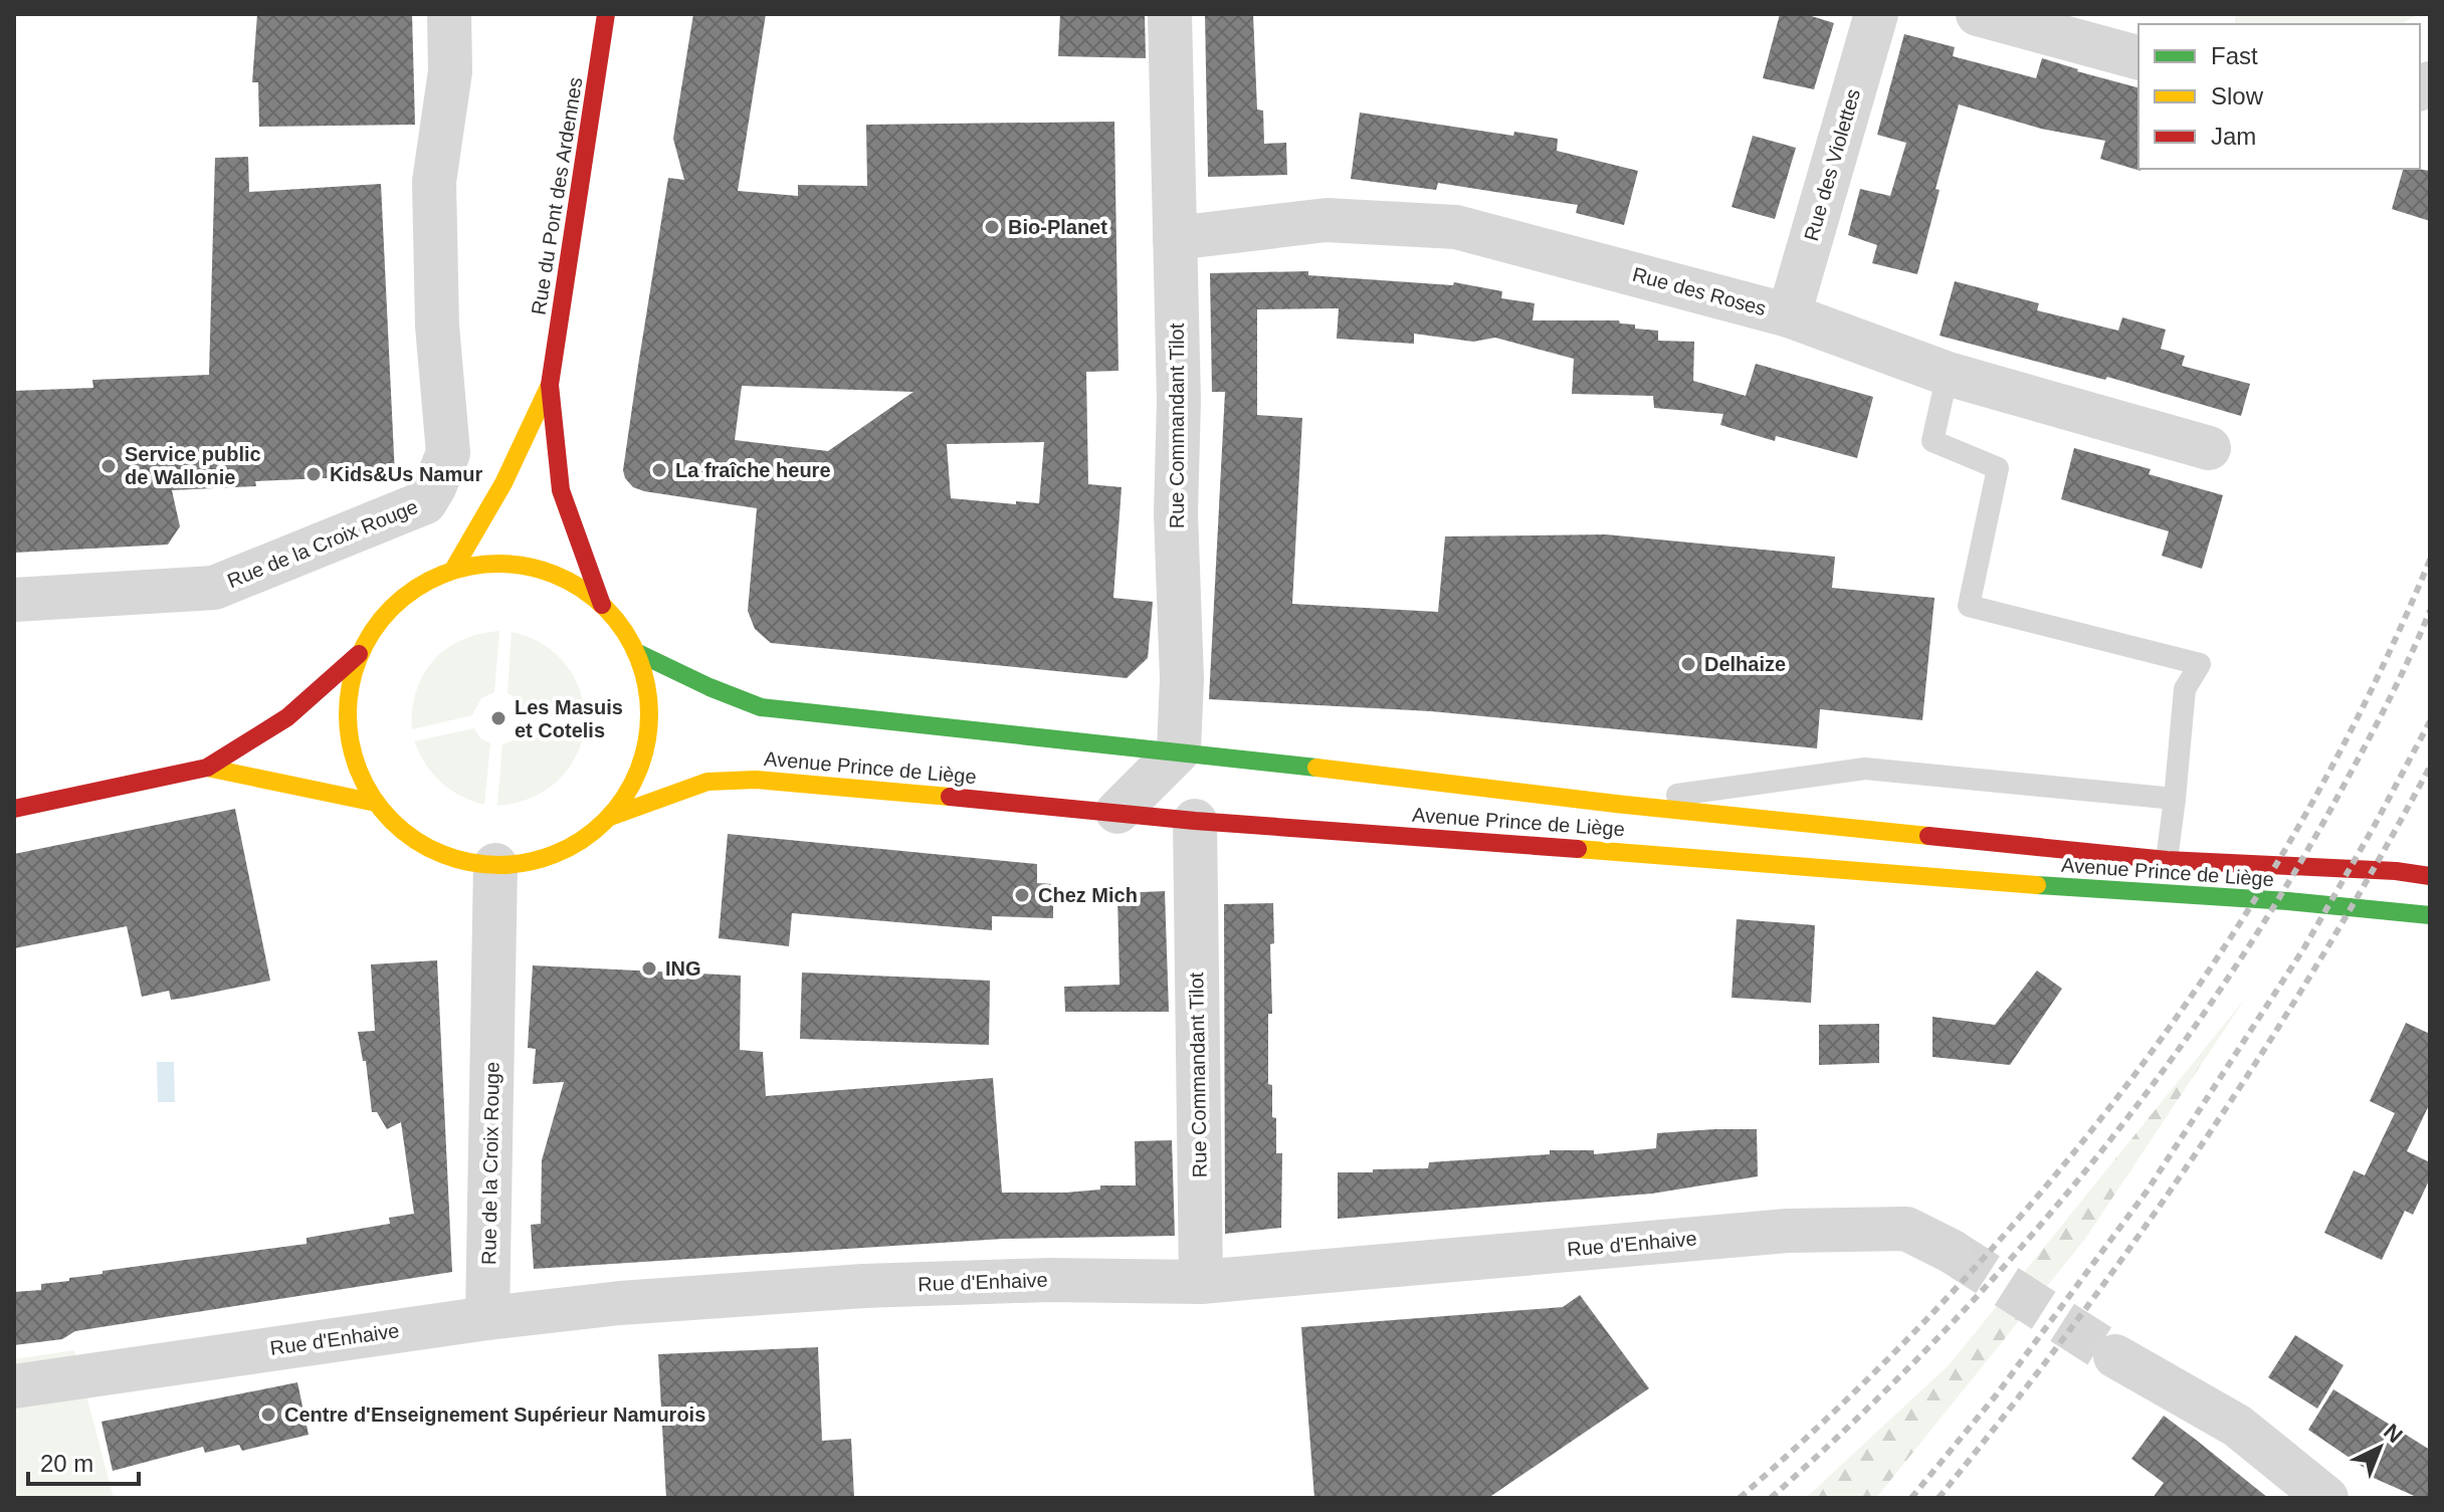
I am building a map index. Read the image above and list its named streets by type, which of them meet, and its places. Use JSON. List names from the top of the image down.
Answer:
{
  "streets": {
    "main road": ["Rue du Pont des Ardennes", "Avenue Prince de Liège"],
    "street": [
      "Rue des Violettes",
      "Rue des Roses",
      "Rue Commandant Tilot",
      "Rue de la Croix Rouge",
      "Rue d'Enhaive"
    ]
  },
  "crossings": [
    ["Rue des Violettes", "Rue des Roses"],
    ["Rue des Roses", "Rue Commandant Tilot"],
    ["Rue Commandant Tilot", "Avenue Prince de Liège"],
    ["Rue Commandant Tilot", "Rue d'Enhaive"],
    ["Rue de la Croix Rouge", "Rue d'Enhaive"]
  ],
  "places": [
    "Bio-Planet",
    "Service public de Wallonie",
    "La fraîche heure",
    "Kids&Us Namur",
    "Delhaize",
    "Les Masuis et Cotelis",
    "Chez Mich",
    "ING",
    "Centre d'Enseignement Supérieur Namurois"
  ],
  "legend": ["Fast", "Slow", "Jam"],
  "scale_bar": "20 m",
  "north": "top right"
}
